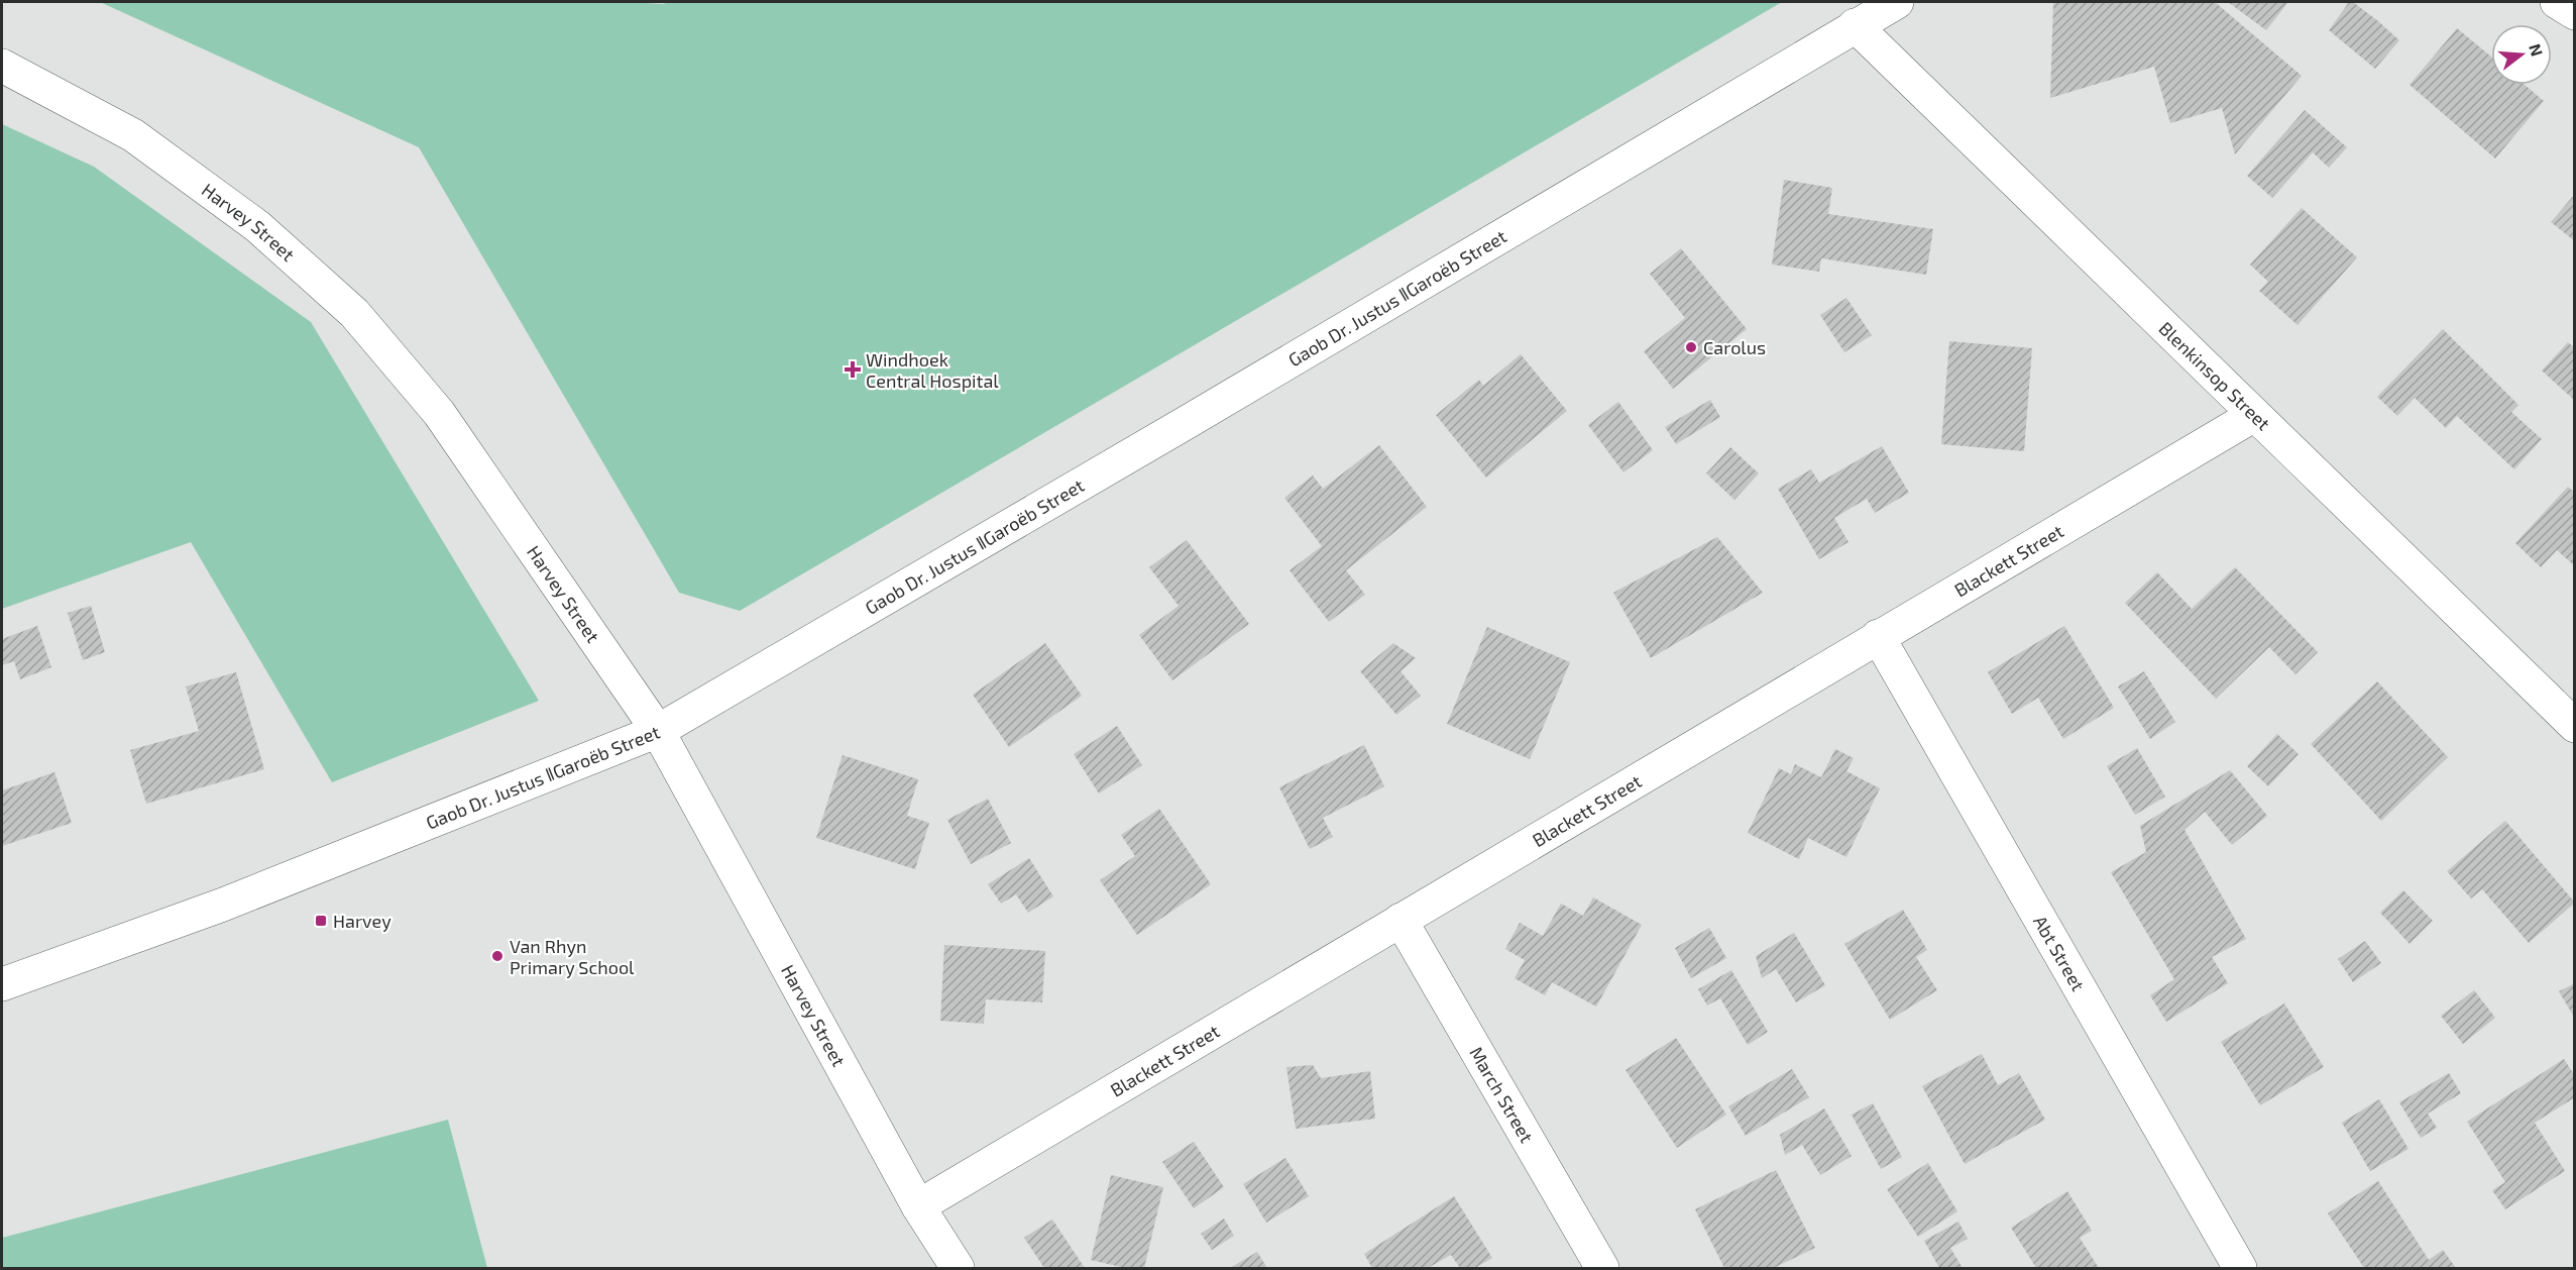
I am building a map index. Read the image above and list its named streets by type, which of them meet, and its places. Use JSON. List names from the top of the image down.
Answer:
{
  "streets": {
    "street": [
      "Harvey Street",
      "Gaob Dr. Justus ǁGaroëb Street",
      "Blenkinsop Street",
      "Blackett Street",
      "Abt Street",
      "March Street"
    ]
  },
  "crossings": [
    ["Harvey Street", "Gaob Dr. Justus ǁGaroëb Street"],
    ["Harvey Street", "Blackett Street"],
    ["Gaob Dr. Justus ǁGaroëb Street", "Blenkinsop Street"],
    ["Blenkinsop Street", "Blackett Street"],
    ["Blackett Street", "Abt Street"],
    ["Blackett Street", "March Street"]
  ],
  "places": {
    "other": ["Carolus", "Van Rhyn Primary School"],
    "health": ["Windhoek Central Hospital"],
    "transit": ["Harvey"]
  },
  "north": "right"
}
